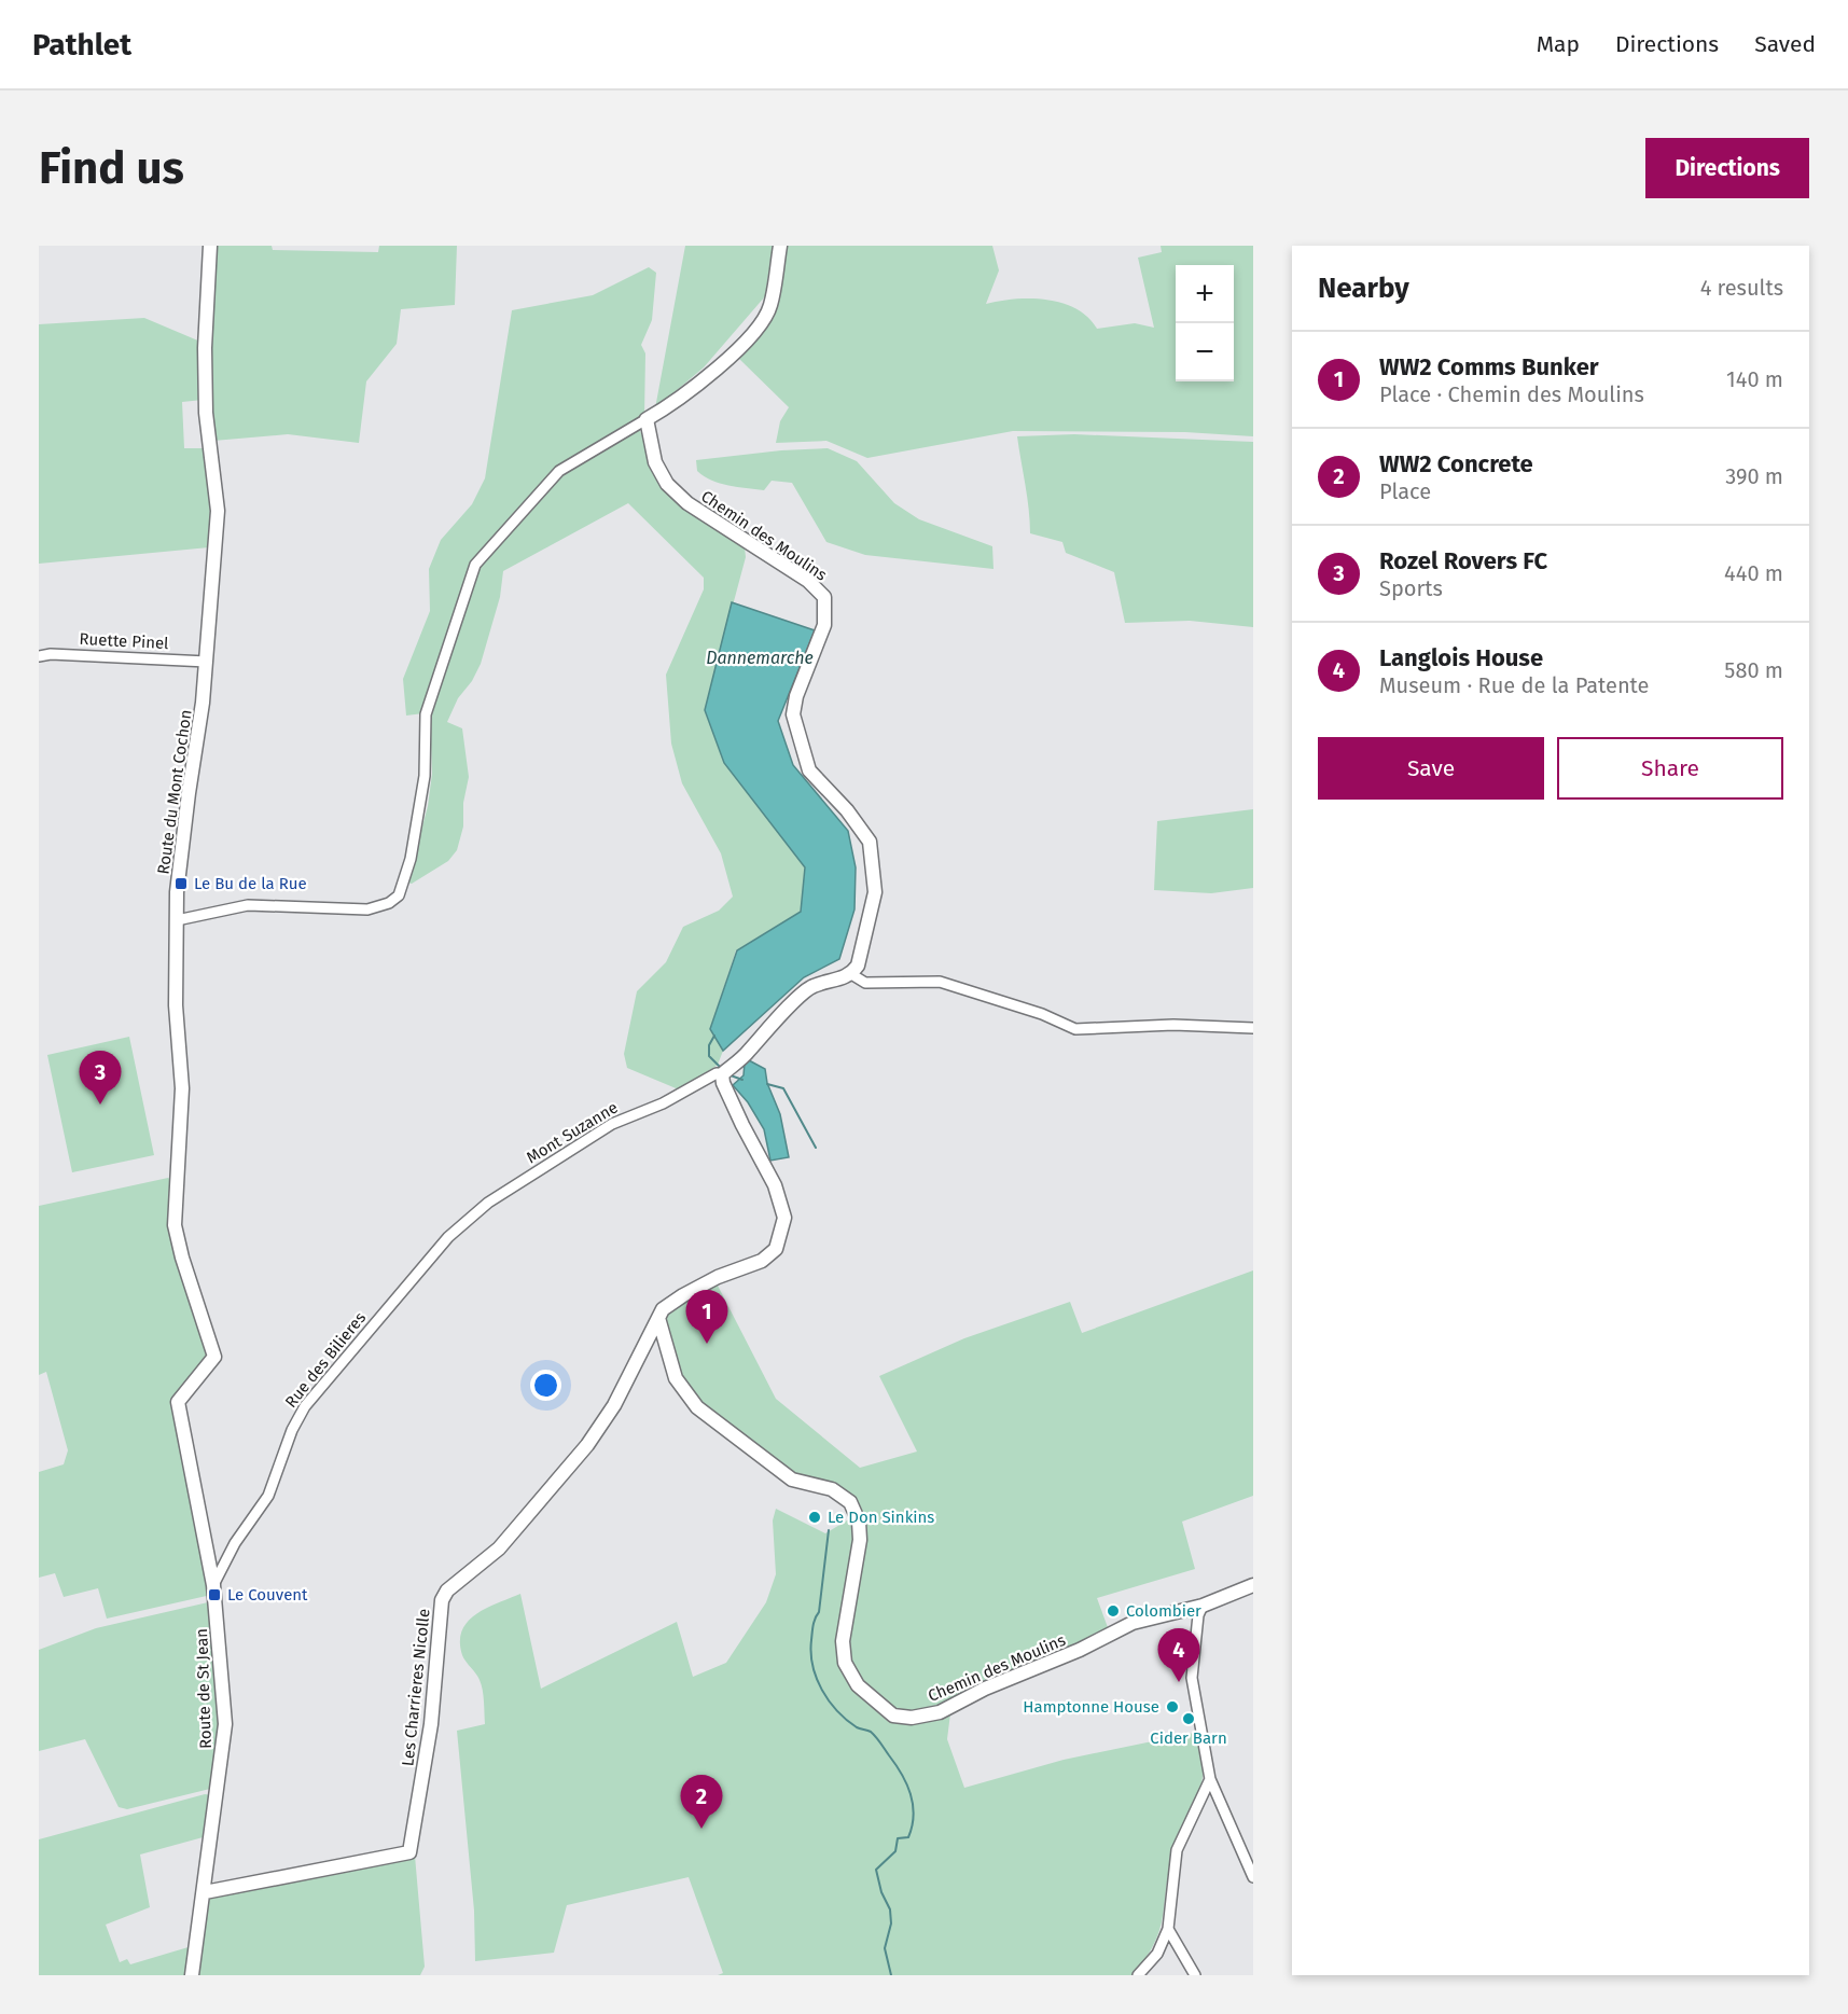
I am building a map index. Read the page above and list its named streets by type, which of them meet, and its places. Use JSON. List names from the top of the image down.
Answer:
{
  "streets": {
    "street": [
      "Chemin des Moulins",
      "Ruette Pinel",
      "Route du Mont Cochon",
      "Mont Suzanne",
      "Rue des Bilieres",
      "Les Charrieres Nicolle",
      "Route de St Jean"
    ]
  },
  "crossings": [
    ["Chemin des Moulins", "Les Charrieres Nicolle"],
    ["Ruette Pinel", "Route du Mont Cochon"],
    ["Route du Mont Cochon", "Route de St Jean"],
    ["Mont Suzanne", "Rue des Bilieres"],
    ["Rue des Bilieres", "Route de St Jean"],
    ["Les Charrieres Nicolle", "Route de St Jean"]
  ],
  "water": ["Dannemarche"],
  "places": {
    "transit": ["Le Bu de la Rue", "Le Couvent"],
    "other": [
      "Le Don Sinkins",
      "Colombier",
      "Hamptonne House",
      "Cider Barn"
    ]
  },
  "page": {
    "header": "Pathlet",
    "nav": ["Map", "Directions", "Saved"],
    "buttons": [
      "Directions",
      ["Save", "Share"]
    ],
    "title": "Find us",
    "heading": ["Nearby", "4 results"],
    "map_buttons": ["+", "−"],
    "list": [
      {
        "mark": "1",
        "name": "WW2 Comms Bunker",
        "note": "Place · Chemin des Moulins",
        "value": "140 m"
      },
      {
        "mark": "2",
        "name": "WW2 Concrete",
        "note": "Place",
        "value": "390 m"
      },
      {
        "mark": "3",
        "name": "Rozel Rovers FC",
        "note": "Sports",
        "value": "440 m"
      },
      {
        "mark": "4",
        "name": "Langlois House",
        "note": "Museum · Rue de la Patente",
        "value": "580 m"
      }
    ],
    "pins": [
      "3",
      "1",
      "4",
      "2"
    ]
  }
}
